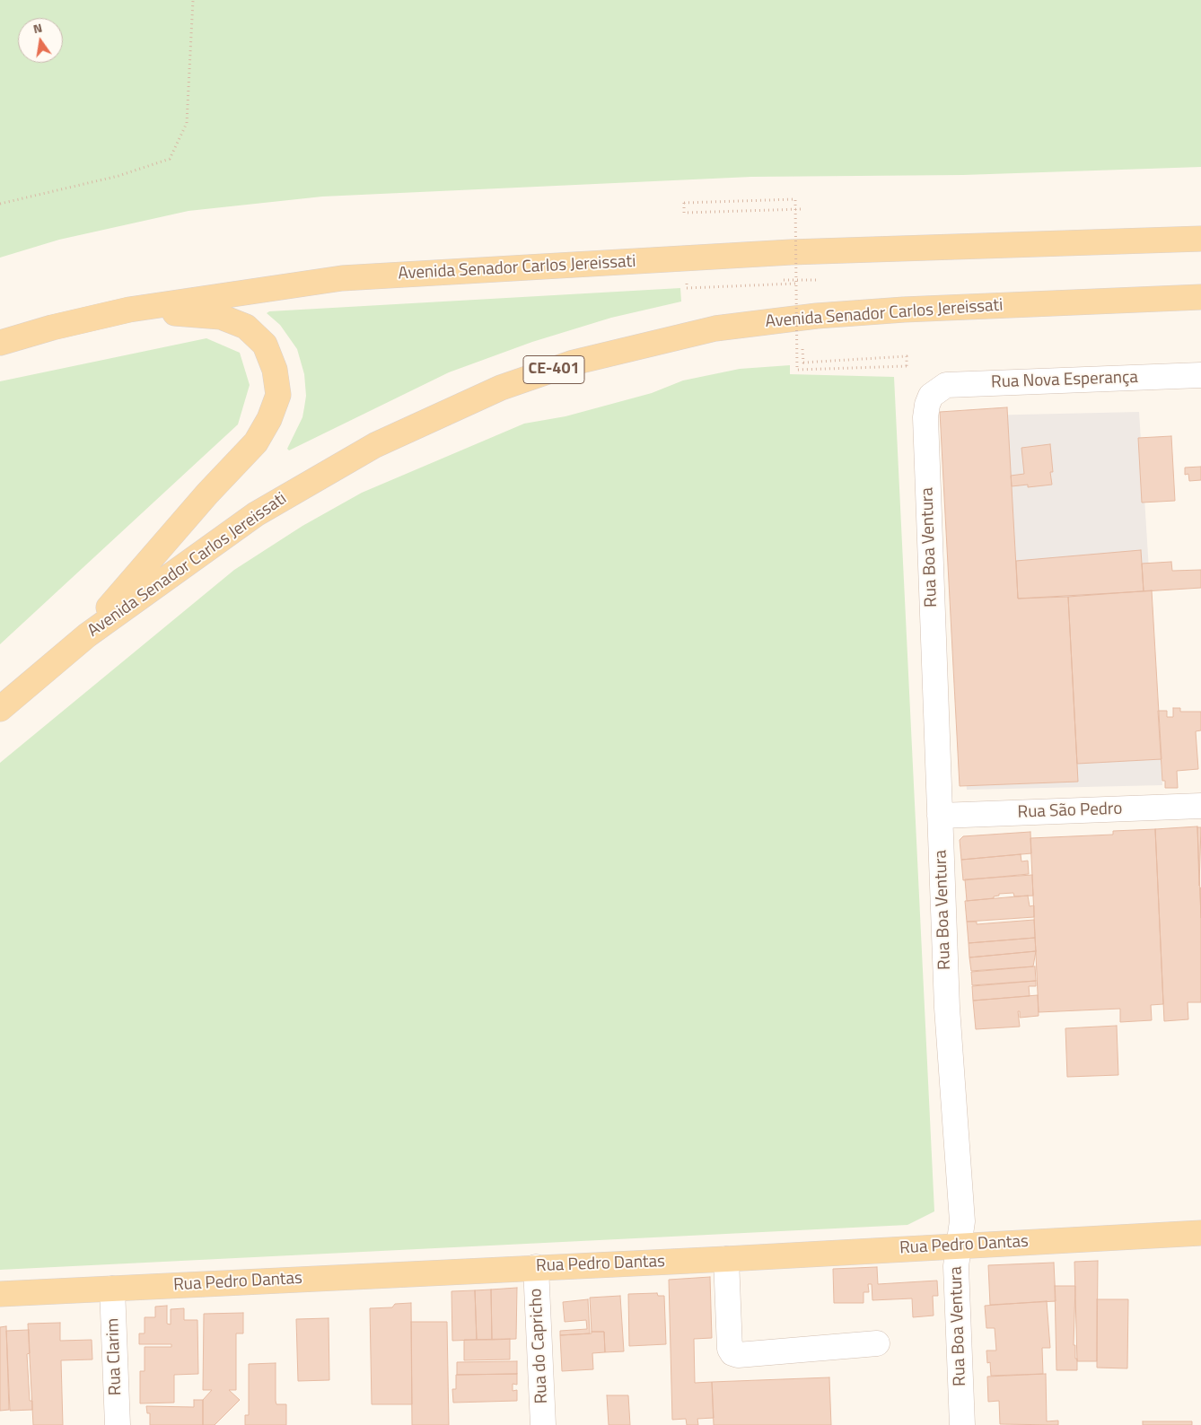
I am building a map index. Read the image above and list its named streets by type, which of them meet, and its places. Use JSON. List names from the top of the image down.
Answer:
{
  "streets": {
    "main road": ["Avenida Senador Carlos Jereissati", "CE-401", "Rua Pedro Dantas"],
    "street": [
      "Rua Nova Esperança",
      "Rua Boa Ventura",
      "Rua São Pedro",
      "Rua do Capricho",
      "Rua Clarim"
    ]
  },
  "crossings": [
    ["Rua Nova Esperança", "Rua Boa Ventura"],
    ["Rua Boa Ventura", "Rua São Pedro"],
    ["Rua Boa Ventura", "Rua Pedro Dantas"],
    ["Rua Pedro Dantas", "Rua do Capricho"],
    ["Rua Pedro Dantas", "Rua Clarim"]
  ],
  "north": "top"
}
